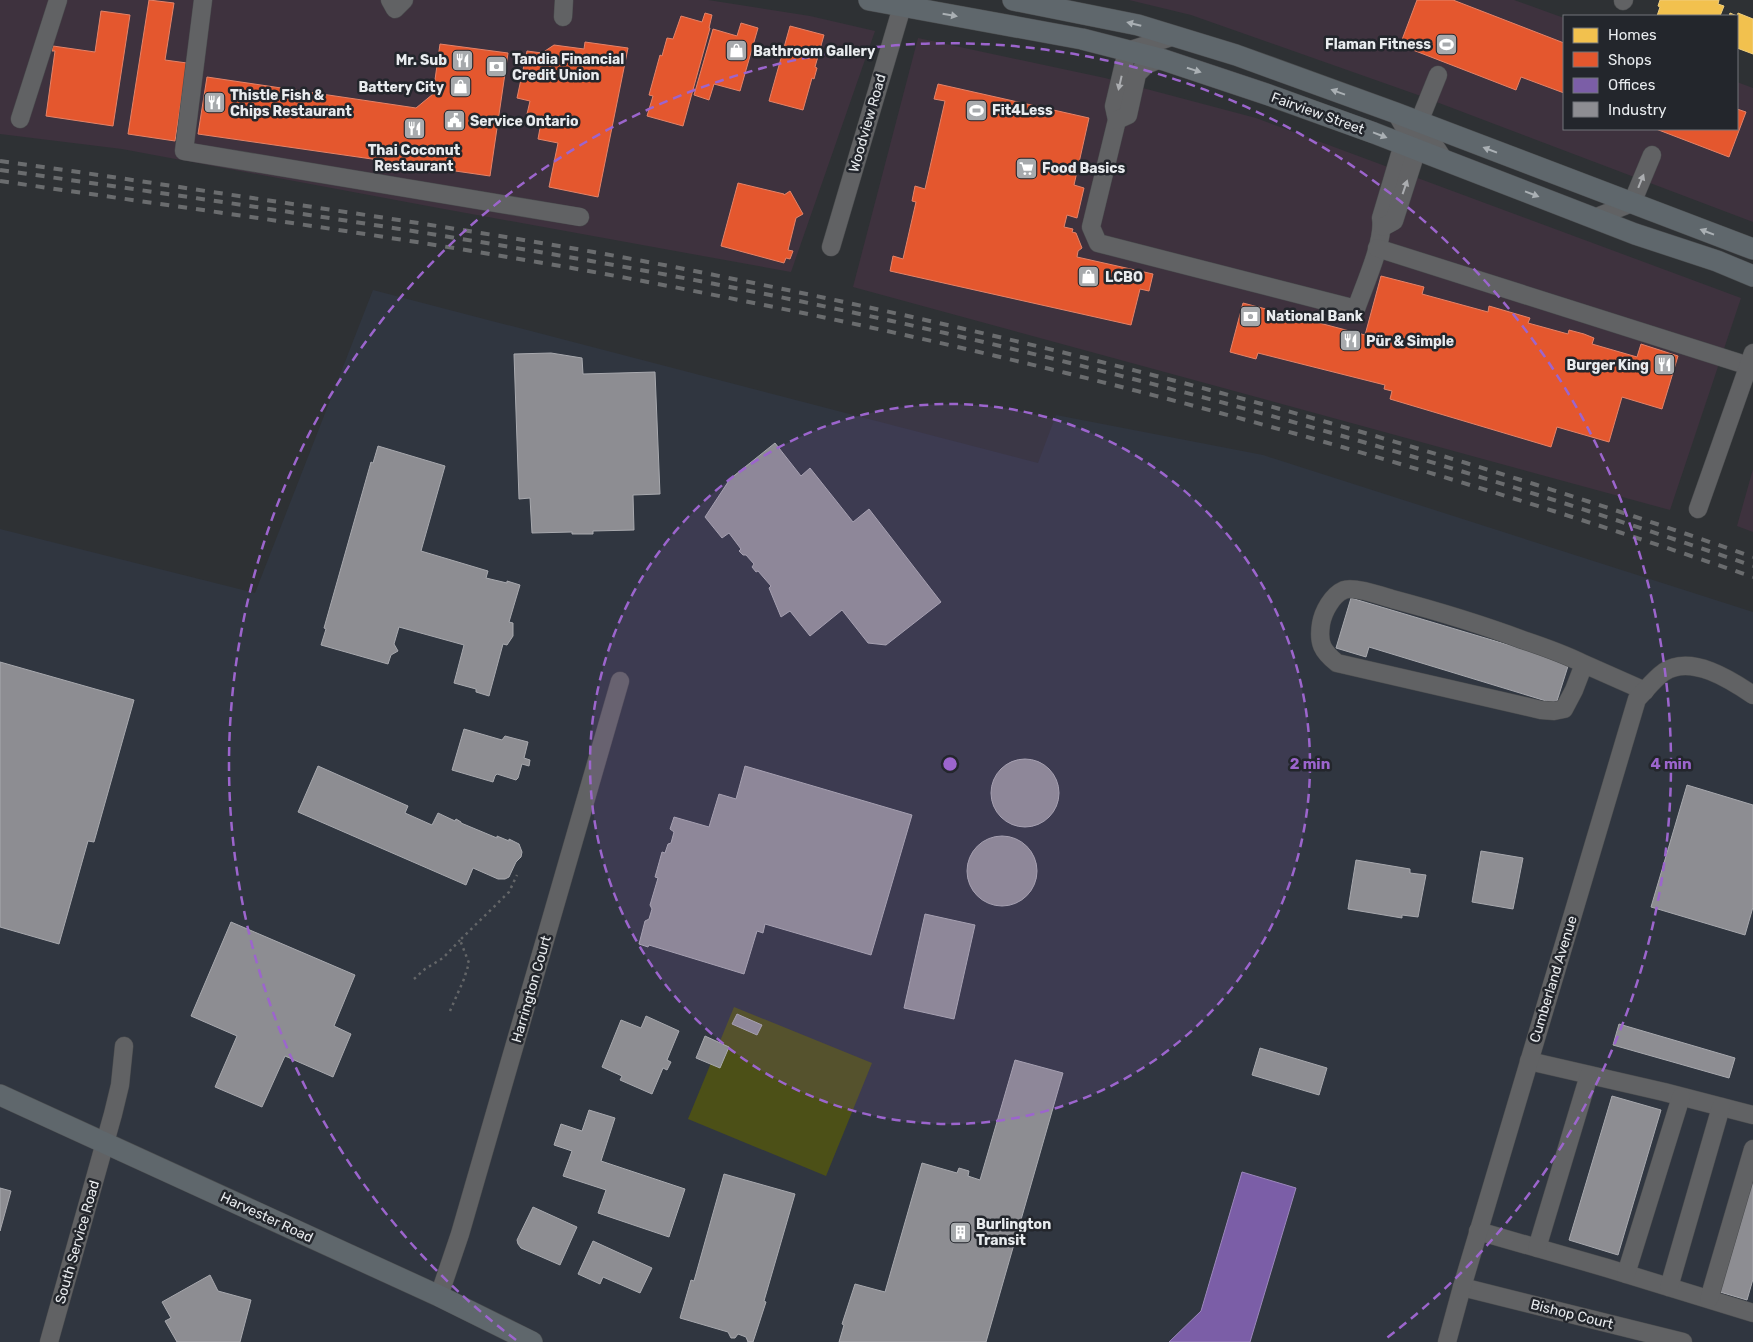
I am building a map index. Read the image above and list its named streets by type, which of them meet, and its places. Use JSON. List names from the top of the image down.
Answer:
{
  "streets": {
    "main road": ["Fairview Street", "Harvester Road"],
    "street": [
      "Woodview Road",
      "Cumberland Avenue",
      "Harrington Court",
      "South Service Road",
      "Bishop Court"
    ]
  },
  "crossings": [
    ["Fairview Street", "Woodview Road"],
    ["Cumberland Avenue", "Bishop Court"],
    ["Harrington Court", "Harvester Road"],
    ["Harvester Road", "South Service Road"]
  ],
  "places": {
    "sports": ["Flaman Fitness", "Fit4Less"],
    "shop": ["Bathroom Gallery", "Battery City", "LCBO"],
    "restaurant": [
      "Mr. Sub",
      "Thistle Fish & Chips Restaurant",
      "Thai Coconut Restaurant",
      "Pür & Simple",
      "Burger King"
    ],
    "bank": ["Tandia Financial Credit Union", "National Bank"],
    "public building": ["Service Ontario"],
    "supermarket": ["Food Basics"],
    "building": ["Burlington Transit"]
  },
  "legend": [
    "Homes",
    "Shops",
    "Offices",
    "Industry"
  ],
  "rings": ["2 min", "4 min"]
}
